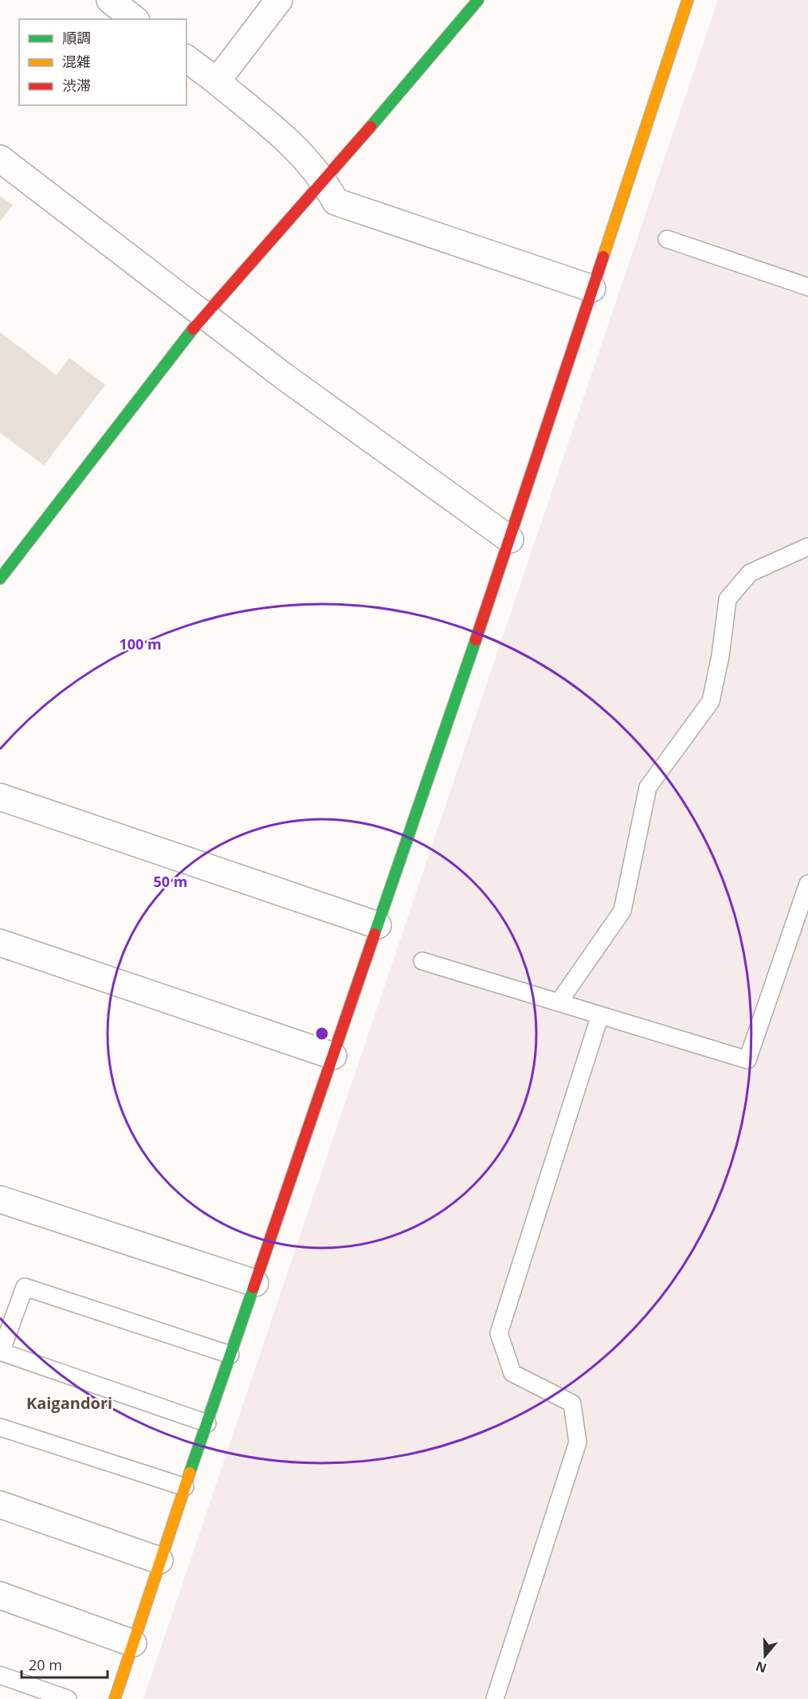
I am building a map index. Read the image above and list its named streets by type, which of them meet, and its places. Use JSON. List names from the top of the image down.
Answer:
{
  "districts": ["Kaigandori"],
  "legend": ["順調", "混雑", "渋滞"],
  "scale_bar": "20 m",
  "north": "bottom",
  "rings": ["100 m", "50 m"]
}
